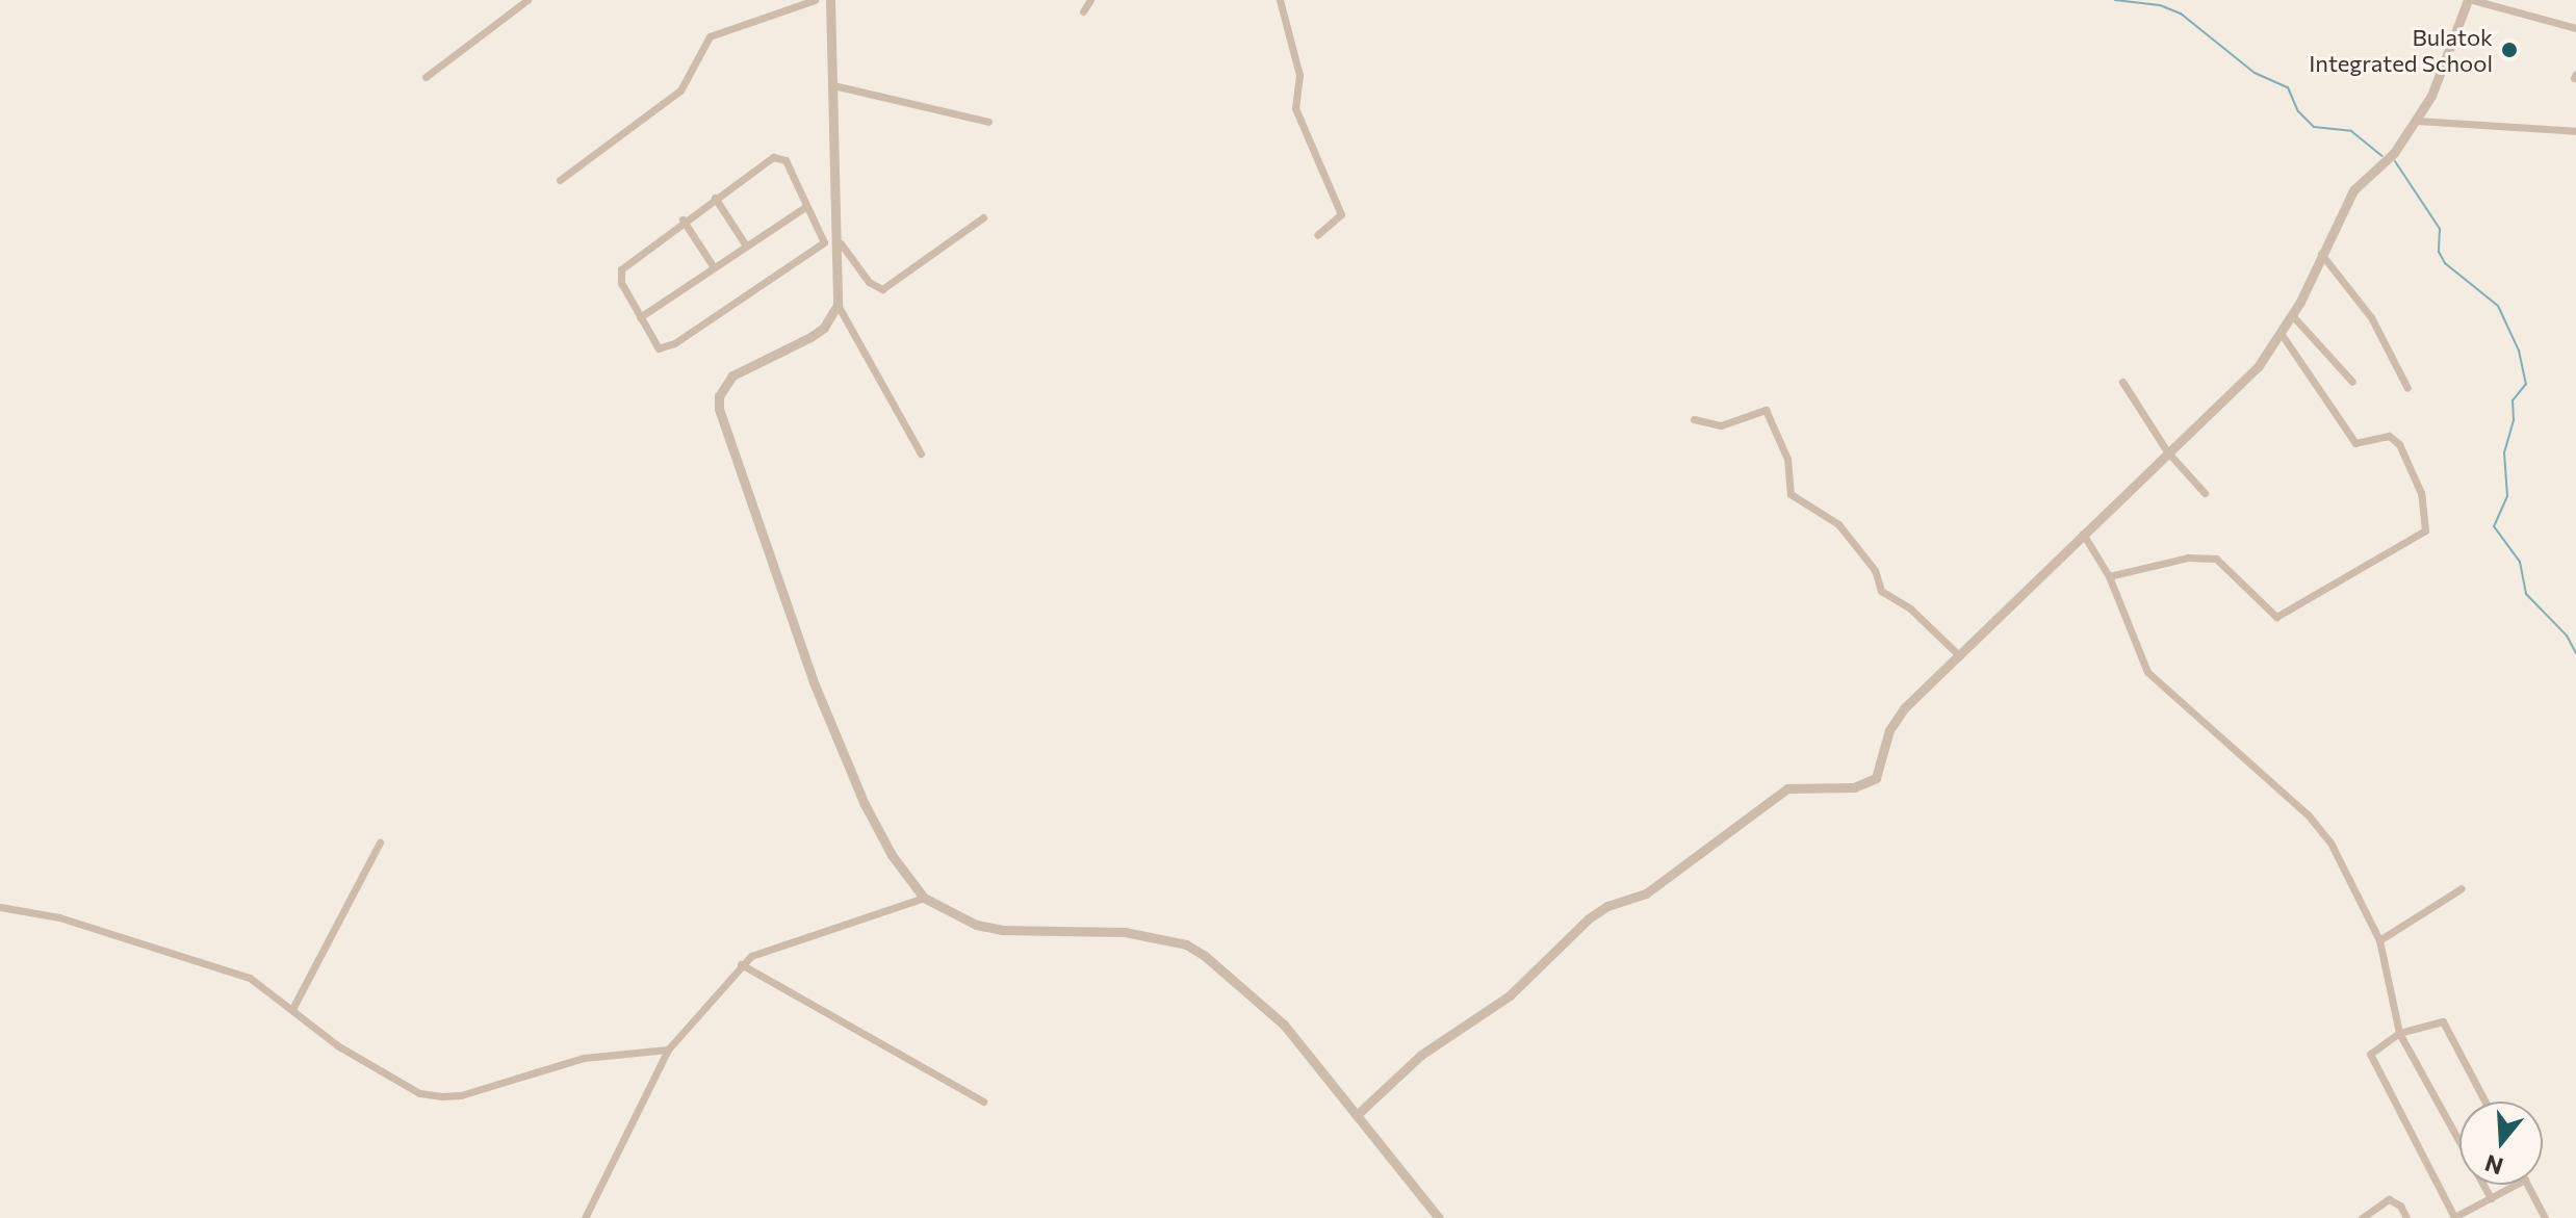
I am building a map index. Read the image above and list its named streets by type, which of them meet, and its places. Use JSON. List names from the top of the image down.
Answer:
{
  "places": ["Bulatok Integrated School"],
  "north": "bottom"
}
